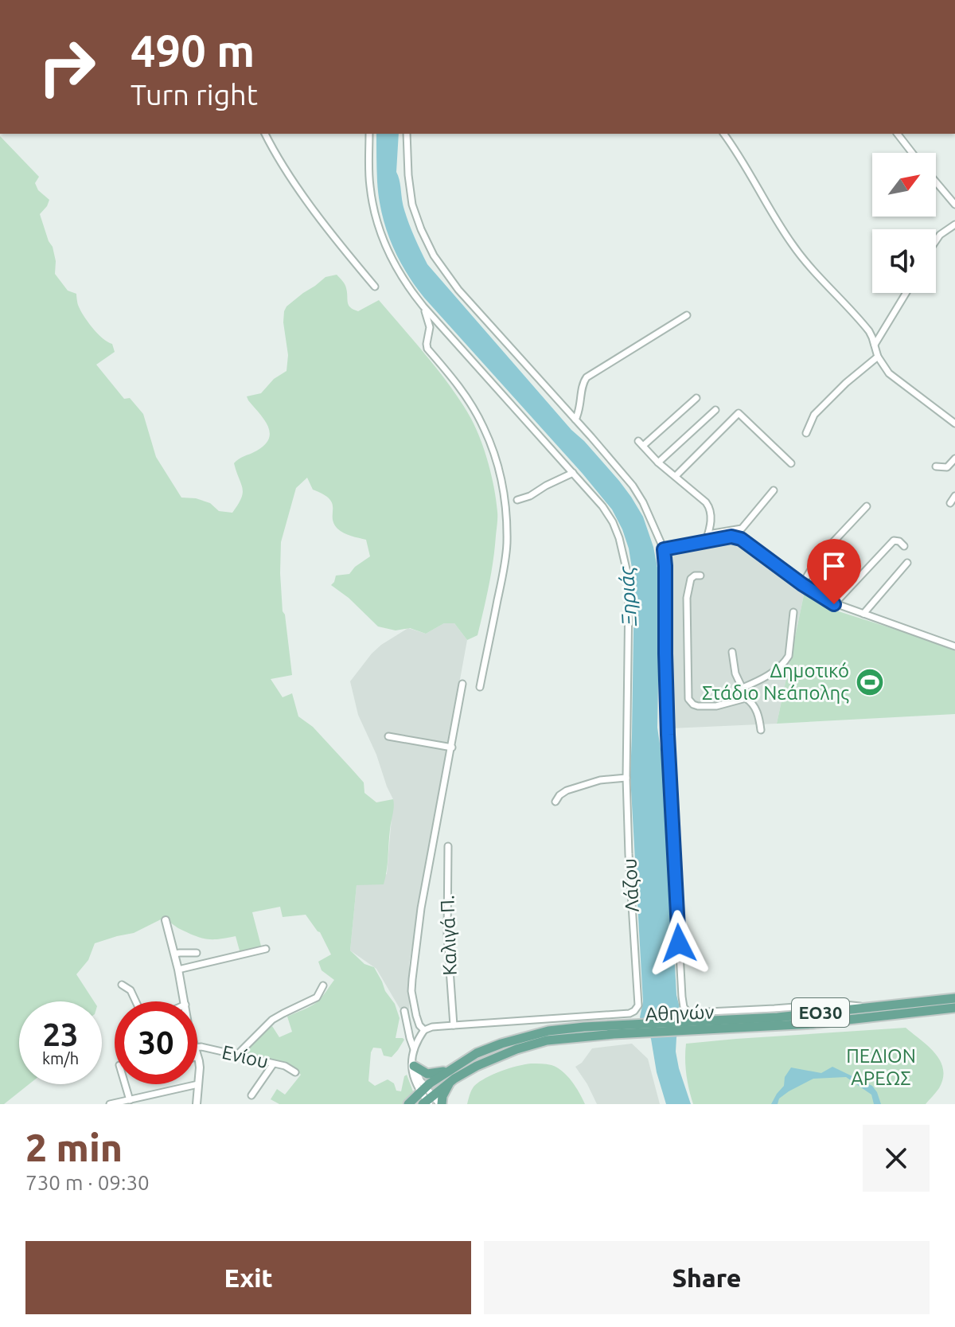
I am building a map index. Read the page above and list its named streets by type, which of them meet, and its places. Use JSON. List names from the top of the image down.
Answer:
{
  "streets": {
    "main road": ["ΕΟ30", "Αθηνών"],
    "street": ["Λάζου", "Καλιγά Π.", "Ενίου"]
  },
  "crossings": [
    ["Λάζου", "Αθηνών"],
    ["Καλιγά Π.", "Αθηνών"]
  ],
  "water": ["Ξηριάς"],
  "parks": ["ΠΕΔΙΟΝ ΑΡΕΩΣ"],
  "places": {
    "sports": ["Δημοτικό Στάδιο Νεάπολης"]
  },
  "north": "top right",
  "page": {
    "turn": ["490 m", "Turn right"],
    "speed": "23 km/h",
    "limit": "30",
    "heading": ["2 min", "730 m · 09:30"],
    "buttons": ["Exit", "Share"]
  }
}
